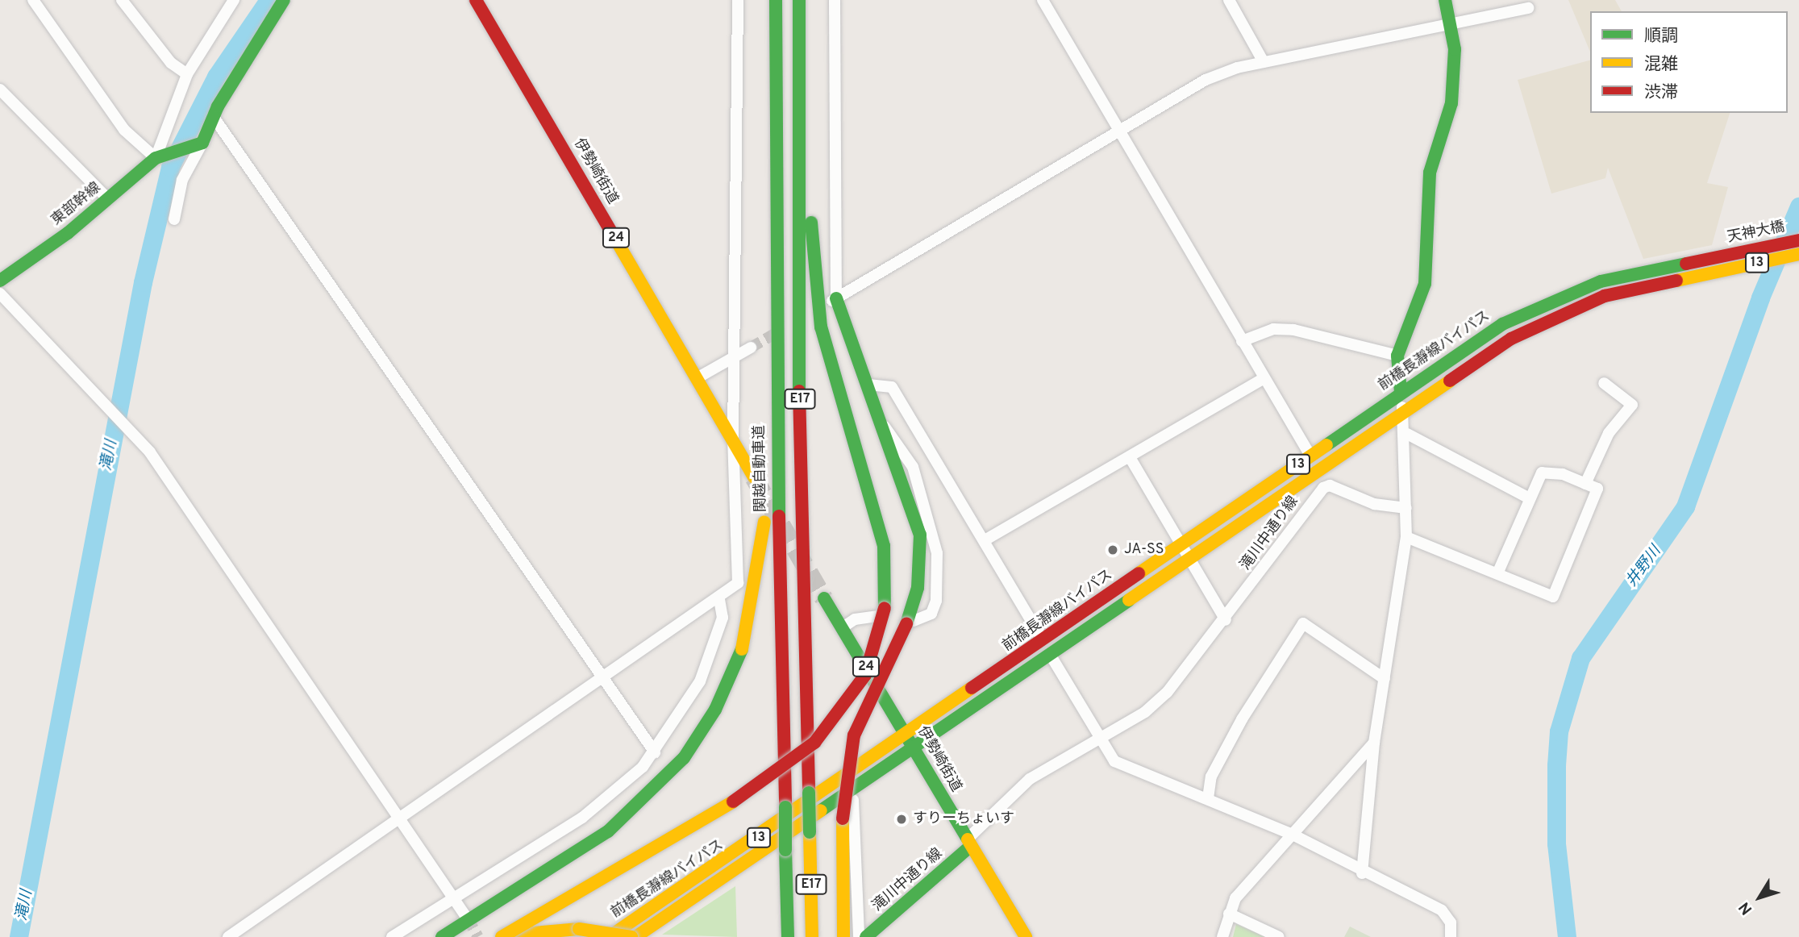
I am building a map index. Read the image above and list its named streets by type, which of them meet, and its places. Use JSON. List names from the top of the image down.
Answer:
{
  "streets": {
    "main road": [
      "伊勢崎街道",
      "東部幹線",
      "天神大橋",
      "24",
      "13",
      "前橋長瀞線バイパス",
      "E17",
      "関越自動車道",
      "滝川中通り線"
    ]
  },
  "crossings": [
    ["伊勢崎街道", "前橋長瀞線バイパス"],
    ["伊勢崎街道", "滝川中通り線"],
    ["天神大橋", "前橋長瀞線バイパス"]
  ],
  "water": ["滝川", "井野川"],
  "places": ["JA-SS", "すりーちょいす"],
  "legend": ["順調", "混雑", "渋滞"],
  "north": "bottom left"
}
